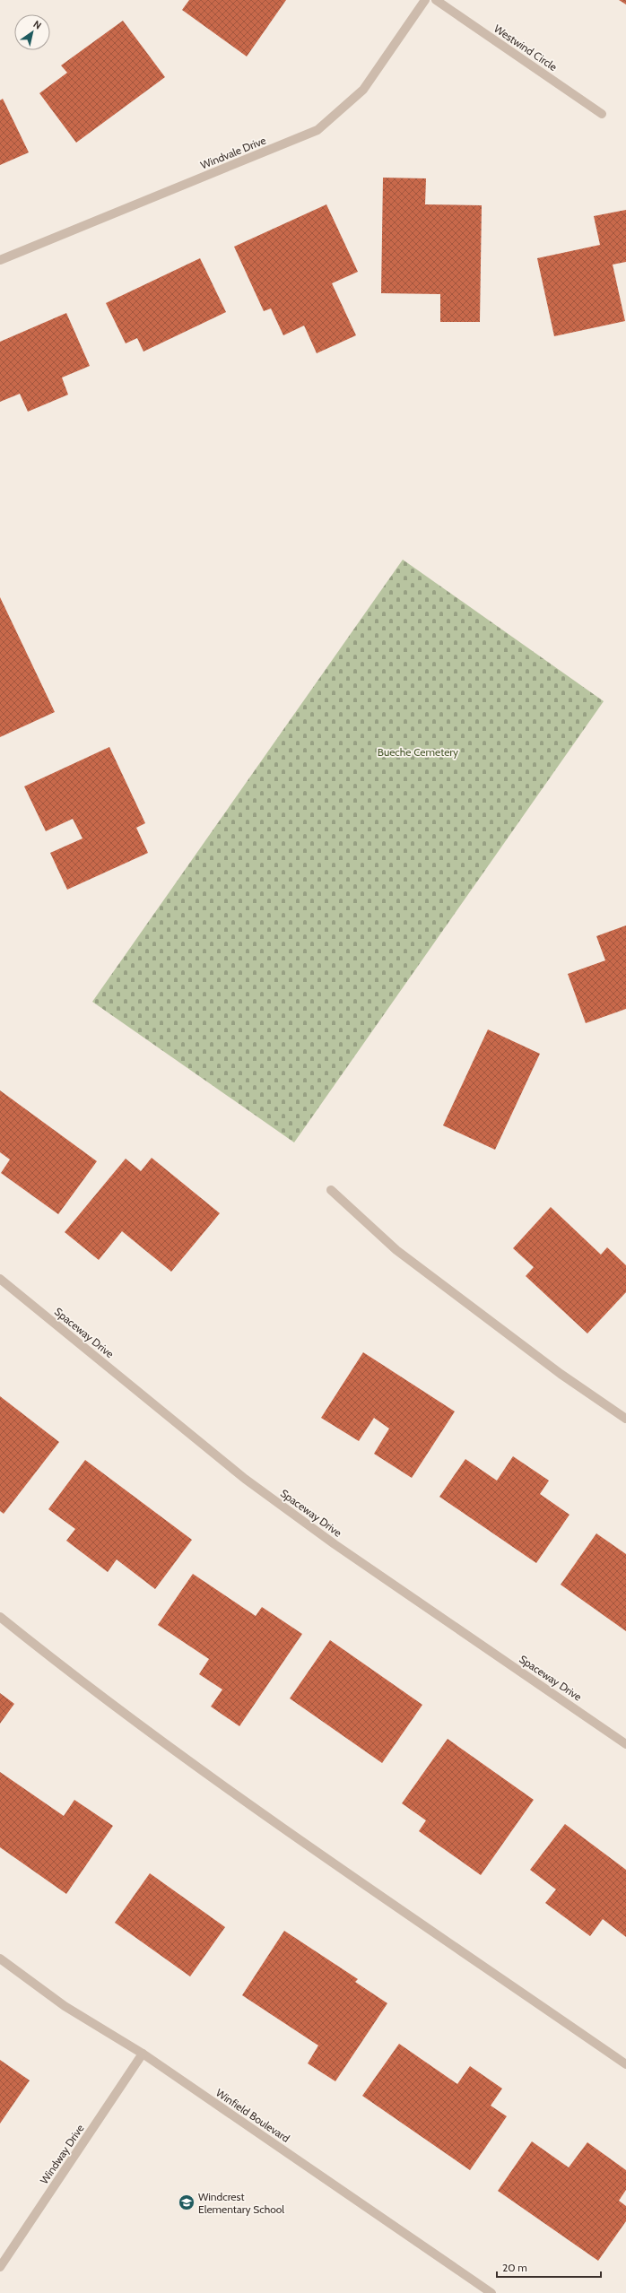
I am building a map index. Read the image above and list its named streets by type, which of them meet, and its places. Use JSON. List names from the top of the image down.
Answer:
{
  "streets": {
    "street": [
      "Westwind Circle",
      "Windvale Drive",
      "Spaceway Drive",
      "Winfield Boulevard",
      "Windway Drive"
    ]
  },
  "crossings": [
    ["Winfield Boulevard", "Windway Drive"]
  ],
  "parks": ["Bueche Cemetery"],
  "places": {
    "school or university": ["Windcrest Elementary School"]
  },
  "scale_bar": "20 m",
  "north": "top right"
}
